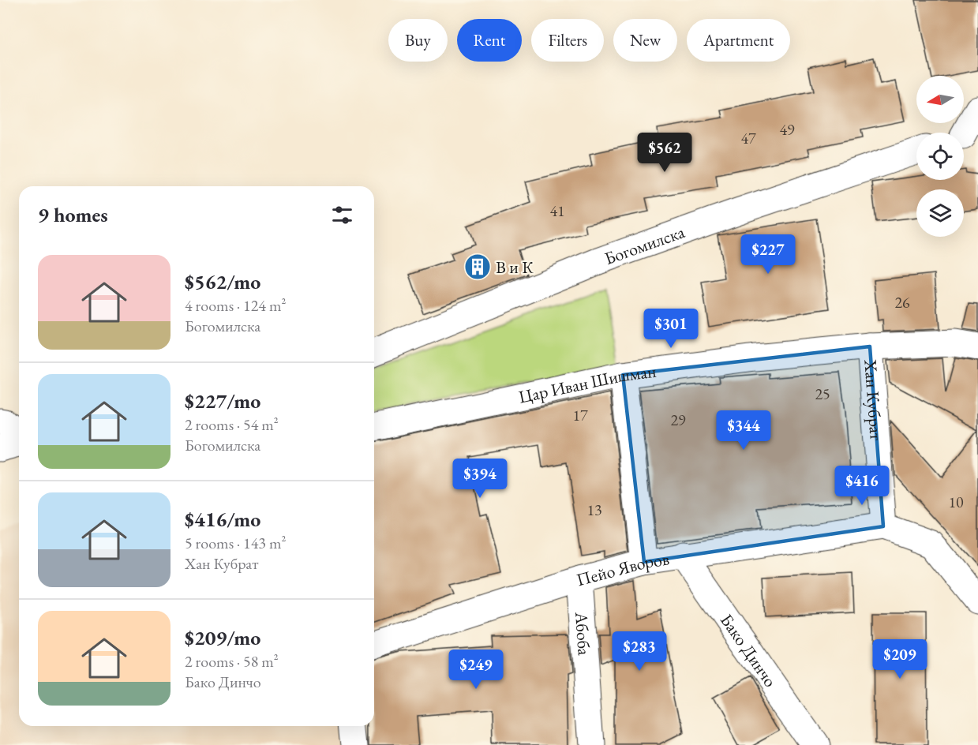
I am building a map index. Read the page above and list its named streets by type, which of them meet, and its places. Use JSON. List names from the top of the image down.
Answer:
{
  "streets": {
    "street": [
      "Богомилска",
      "Цар Иван Шишман",
      "Хан Кубрат",
      "Пейо Яворов",
      "Абоба",
      "Бако Динчо"
    ]
  },
  "crossings": [
    ["Цар Иван Шишман", "Хан Кубрат"],
    ["Хан Кубрат", "Пейо Яворов"],
    ["Пейо Яворов", "Абоба"],
    ["Пейо Яворов", "Бако Динчо"]
  ],
  "places": {
    "building": ["В и К"]
  },
  "house_numbers": [
    "49",
    "47",
    "41",
    "26",
    "25",
    "17",
    "29",
    "10",
    "13"
  ],
  "north": "left",
  "page": {
    "chip": [
      "Buy",
      "Rent",
      "Filters",
      "New",
      "Apartment"
    ],
    "price": [
      "$562",
      "$227",
      "$301",
      "$344",
      "$394",
      "$416",
      "$283",
      "$209",
      "$249"
    ],
    "heading": "9 homes",
    "list": [
      {
        "name": "$562/mo",
        "note": "4 rooms · 124 m² · Богомилска"
      },
      {
        "name": "$227/mo",
        "note": "2 rooms · 54 m² · Богомилска"
      },
      {
        "name": "$416/mo",
        "note": "5 rooms · 143 m² · Хан Кубрат"
      },
      {
        "name": "$209/mo",
        "note": "2 rooms · 58 m² · Бако Динчо"
      }
    ]
  }
}
